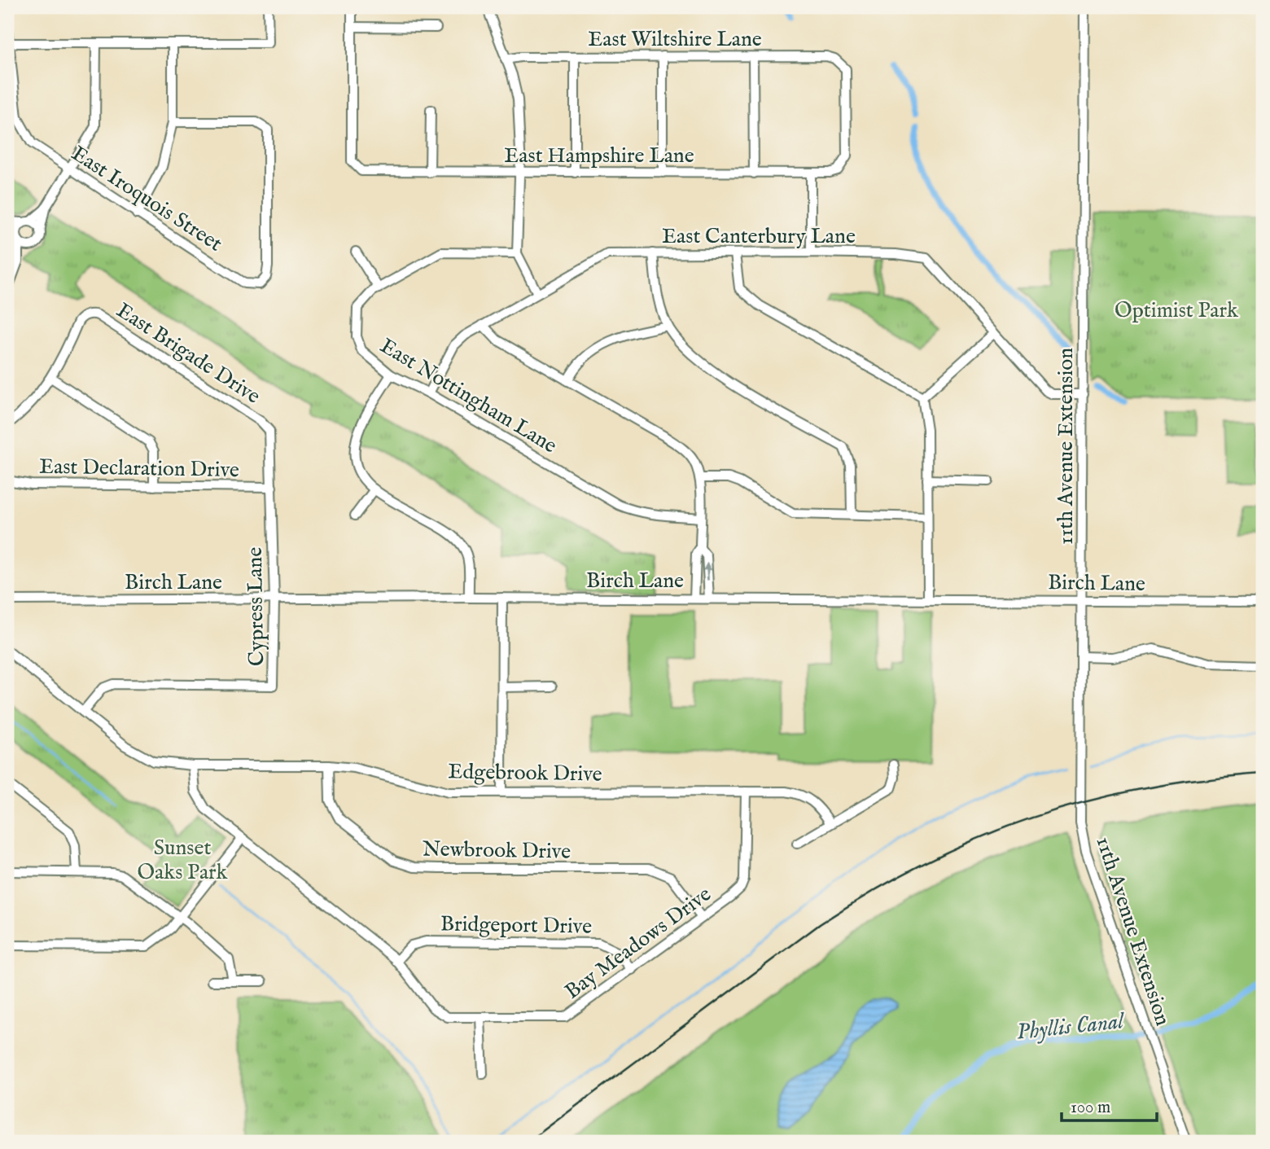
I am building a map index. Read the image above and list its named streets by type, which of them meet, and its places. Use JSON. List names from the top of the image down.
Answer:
{
  "streets": {
    "street": [
      "East Wiltshire Lane",
      "East Hampshire Lane",
      "East Iroquois Street",
      "East Canterbury Lane",
      "East Brigade Drive",
      "East Nottingham Lane",
      "11th Avenue Extension",
      "East Declaration Drive",
      "Birch Lane",
      "Cypress Lane",
      "Edgebrook Drive",
      "Newbrook Drive",
      "Bridgeport Drive",
      "Bay Meadows Drive"
    ]
  },
  "crossings": [
    ["East Wiltshire Lane", "East Hampshire Lane"],
    ["East Canterbury Lane", "East Nottingham Lane"],
    ["East Canterbury Lane", "11th Avenue Extension"],
    ["East Brigade Drive", "Cypress Lane"],
    ["11th Avenue Extension", "Birch Lane"],
    ["East Declaration Drive", "Cypress Lane"],
    ["Birch Lane", "Cypress Lane"],
    ["Cypress Lane", "Edgebrook Drive"],
    ["Edgebrook Drive", "Newbrook Drive"],
    ["Edgebrook Drive", "Bay Meadows Drive"],
    ["Newbrook Drive", "Bay Meadows Drive"],
    ["Bridgeport Drive", "Bay Meadows Drive"]
  ],
  "water": ["Phyllis Canal"],
  "parks": ["Optimist Park", "Sunset Oaks Park"],
  "scale_bar": "100 m"
}
